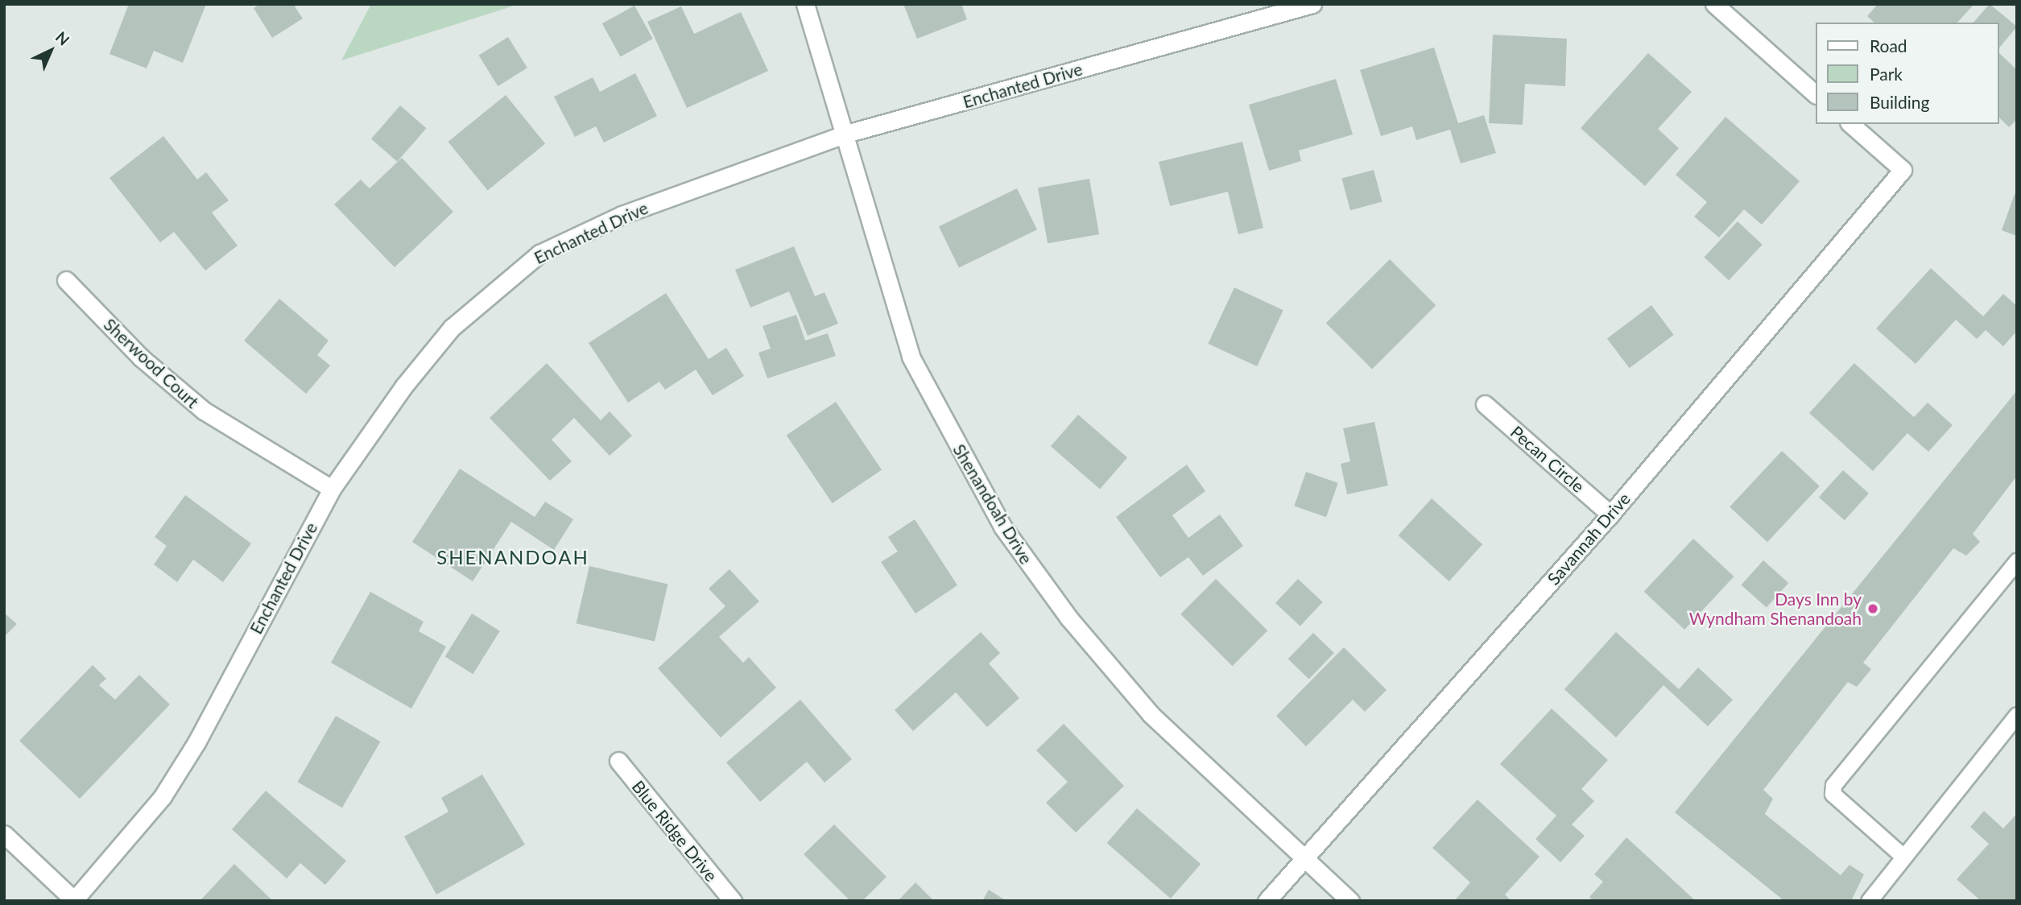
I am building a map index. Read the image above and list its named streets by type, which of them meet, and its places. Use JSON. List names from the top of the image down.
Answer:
{
  "streets": {
    "street": [
      "Enchanted Drive",
      "Sherwood Court",
      "Pecan Circle",
      "Shenandoah Drive",
      "Savannah Drive",
      "Blue Ridge Drive"
    ]
  },
  "crossings": [
    ["Enchanted Drive", "Sherwood Court"],
    ["Enchanted Drive", "Shenandoah Drive"],
    ["Pecan Circle", "Savannah Drive"],
    ["Shenandoah Drive", "Savannah Drive"]
  ],
  "districts": ["SHENANDOAH"],
  "places": ["Days Inn by Wyndham Shenandoah"],
  "legend": ["Road", "Park", "Building"],
  "north": "top right"
}
